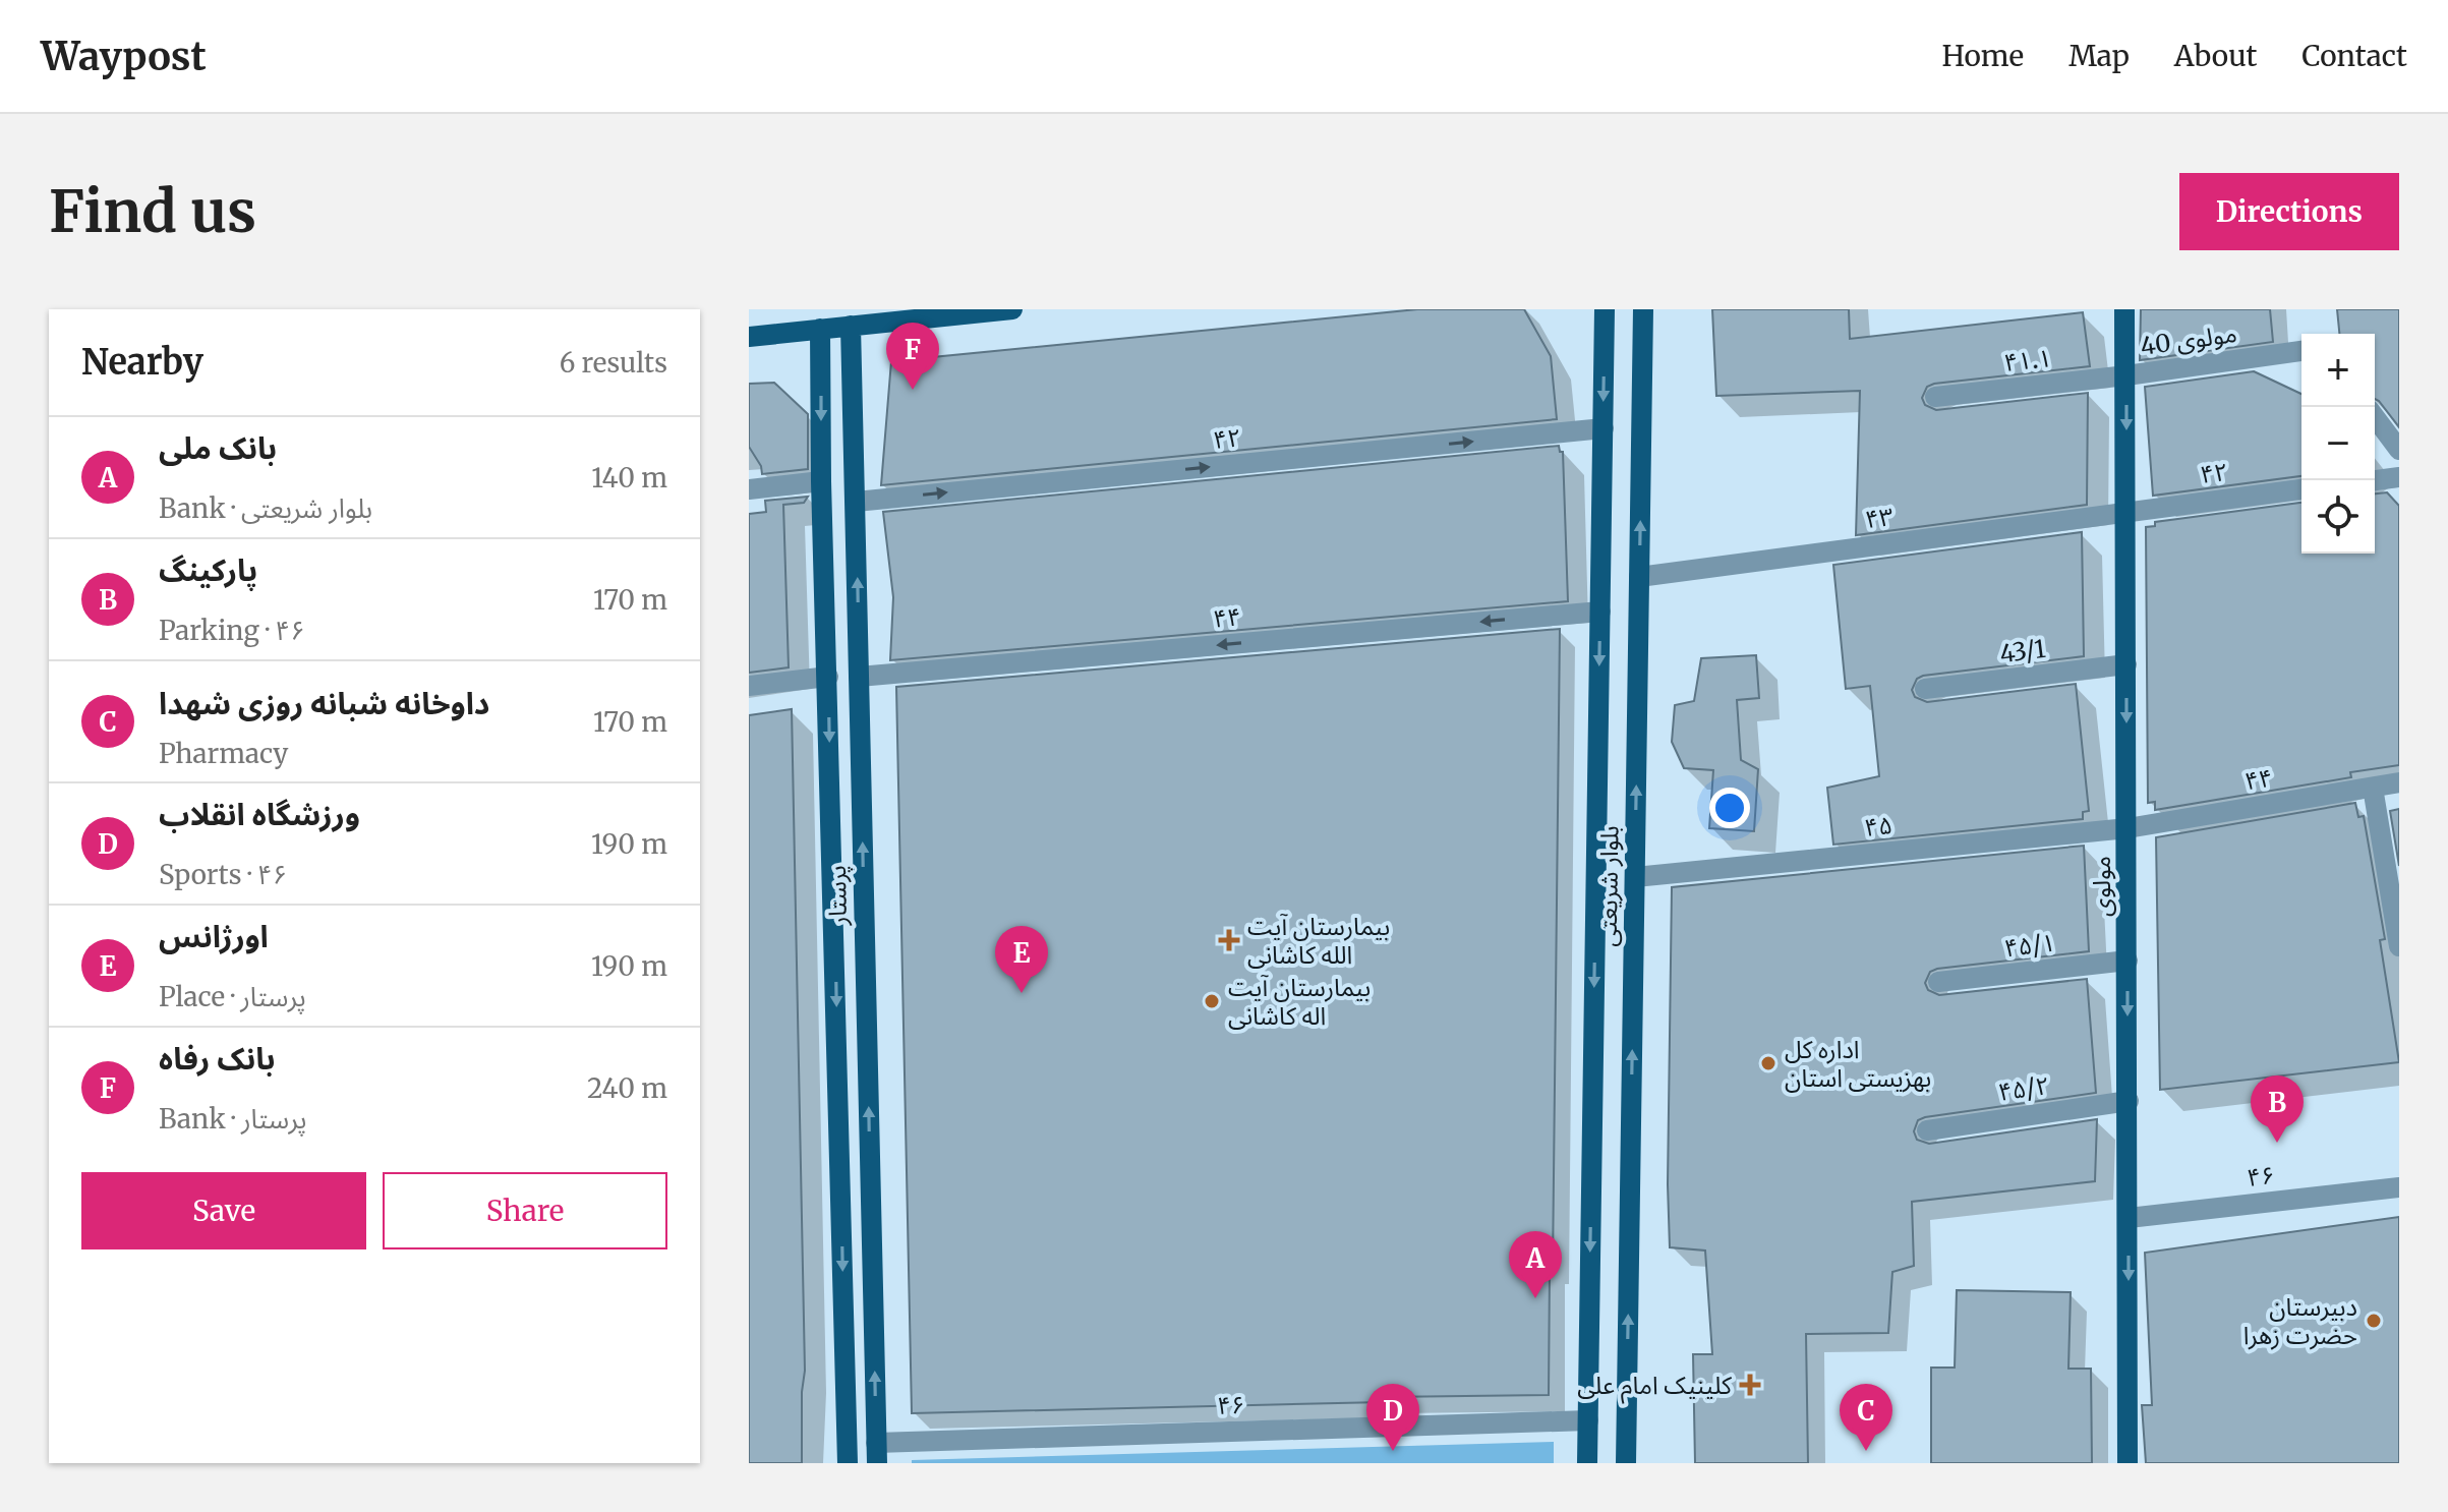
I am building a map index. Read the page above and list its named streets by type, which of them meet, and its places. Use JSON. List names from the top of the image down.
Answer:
{
  "streets": {
    "main road": ["بلوار شریعتی", "مولوی", "پرستار"],
    "street": [
      "مولوی 40",
      "۴۱.۱",
      "۴۲",
      "۴۳",
      "۴۴",
      "43/1",
      "۴۵",
      "۴۵/۱",
      "۴۵/۲",
      "۴۶"
    ]
  },
  "crossings": [
    ["مولوی 40", "۴۱.۱"],
    ["مولوی 40", "مولوی"],
    ["۴۱.۱", "مولوی"],
    ["۴۲", "۴۳"],
    ["۴۲", "بلوار شریعتی"],
    ["۴۲", "مولوی"],
    ["۴۲", "پرستار"],
    ["۴۳", "بلوار شریعتی"],
    ["۴۳", "مولوی"],
    ["۴۴", "۴۵"],
    ["۴۴", "بلوار شریعتی"],
    ["۴۴", "مولوی"],
    ["۴۴", "پرستار"],
    ["43/1", "مولوی"],
    ["۴۵", "بلوار شریعتی"],
    ["۴۵", "مولوی"],
    ["بلوار شریعتی", "۴۶"],
    ["مولوی", "۴۵/۱"],
    ["مولوی", "۴۵/۲"],
    ["مولوی", "۴۶"],
    ["پرستار", "۴۶"]
  ],
  "one_way": ["۴۲", "۴۴", "مولوی"],
  "places": {
    "health": ["بیمارستان آیت الله کاشانی", "کلینیک امام علی"],
    "other": ["بیمارستان آیت اله کاشانی", "اداره کل بهزیستی استان", "دبیرستان حضرت زهرا"]
  },
  "page": {
    "header": "Waypost",
    "nav": [
      "Home",
      "Map",
      "About",
      "Contact"
    ],
    "buttons": [
      "Directions",
      ["Save", "Share"]
    ],
    "title": "Find us",
    "heading": ["Nearby", "6 results"],
    "pins": [
      "F",
      "E",
      "B",
      "A",
      "C",
      "D"
    ],
    "map_buttons": ["+", "−"],
    "list": [
      {
        "mark": "A",
        "name": "بانک ملی",
        "note": "Bank · بلوار شریعتی",
        "value": "140 m"
      },
      {
        "mark": "B",
        "name": "پارکینگ",
        "note": "Parking · ۴۶",
        "value": "170 m"
      },
      {
        "mark": "C",
        "name": "داوخانه شبانه روزی شهدا",
        "note": "Pharmacy",
        "value": "170 m"
      },
      {
        "mark": "D",
        "name": "ورزشگاه انقلاب",
        "note": "Sports · ۴۶",
        "value": "190 m"
      },
      {
        "mark": "E",
        "name": "اورژانس",
        "note": "Place · پرستار",
        "value": "190 m"
      },
      {
        "mark": "F",
        "name": "بانک رفاه",
        "note": "Bank · پرستار",
        "value": "240 m"
      }
    ]
  }
}
